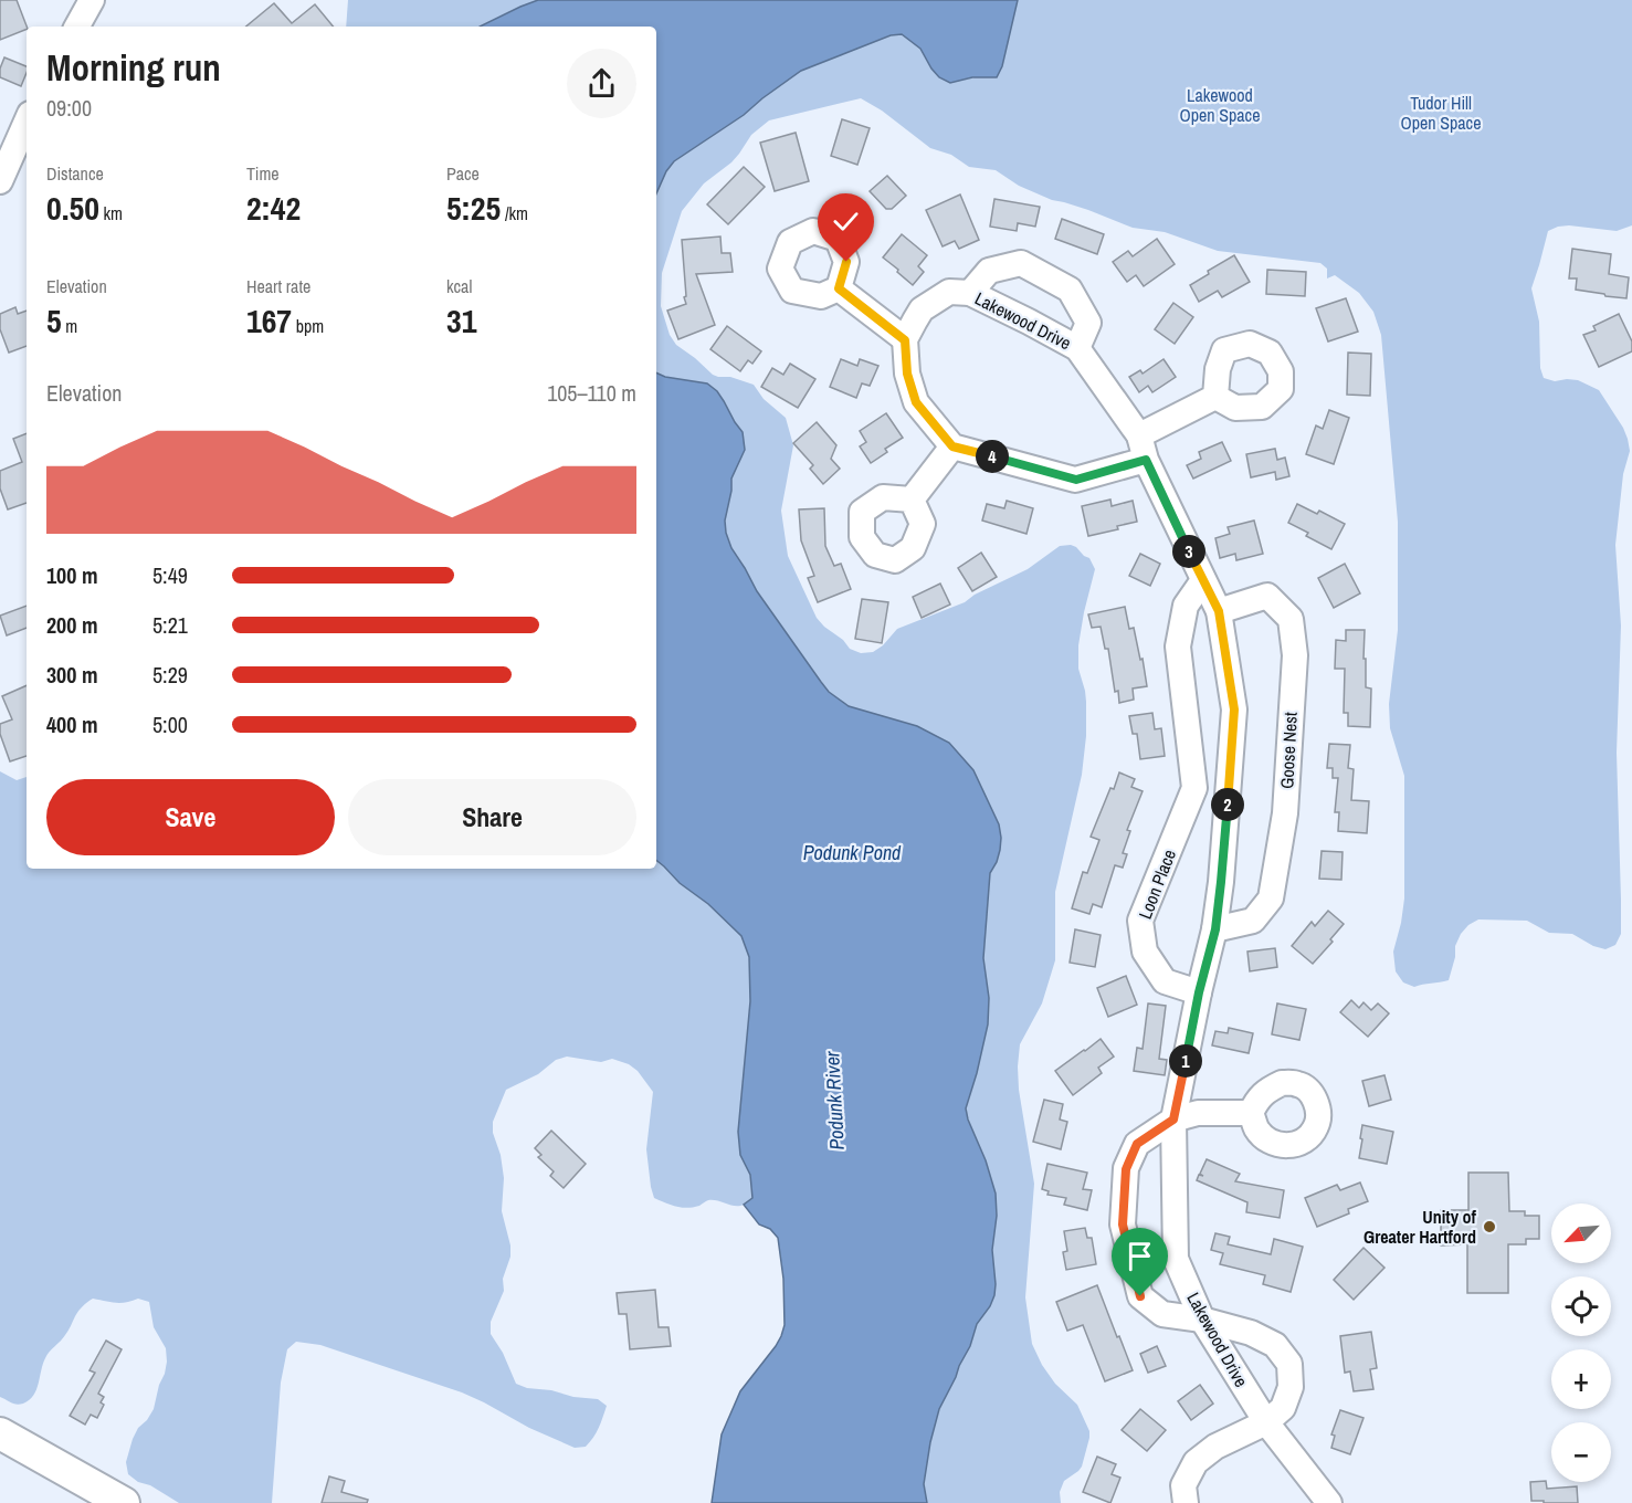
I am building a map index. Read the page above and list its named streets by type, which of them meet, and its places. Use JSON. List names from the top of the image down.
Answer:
{
  "streets": {
    "street": ["Lakewood Drive", "Goose Nest", "Loon Place"]
  },
  "crossings": [
    ["Lakewood Drive", "Goose Nest"],
    ["Lakewood Drive", "Loon Place"]
  ],
  "water": ["Podunk Pond", "Podunk River"],
  "parks": ["Lakewood Open Space", "Tudor Hill Open Space"],
  "places": ["Unity of Greater Hartford"],
  "north": "bottom left",
  "page": {
    "heading": ["Morning run", "09:00"],
    "stats": [
      ["Distance", "0.50 km"],
      ["Time", "2:42"],
      ["Pace", "5:25 /km"],
      ["Elevation", "5 m"],
      ["Heart rate", "167 bpm"],
      ["kcal", "31"]
    ],
    "chart": ["Elevation", "105–110 m"],
    "pins": [
      "4",
      "3",
      "2",
      "1"
    ],
    "list": [
      {
        "name": "100 m",
        "note": "5:49"
      },
      {
        "name": "200 m",
        "note": "5:21"
      },
      {
        "name": "300 m",
        "note": "5:29"
      },
      {
        "name": "400 m",
        "note": "5:00"
      }
    ],
    "buttons": ["Save", "Share"],
    "map_buttons": ["+", "−"]
  }
}
